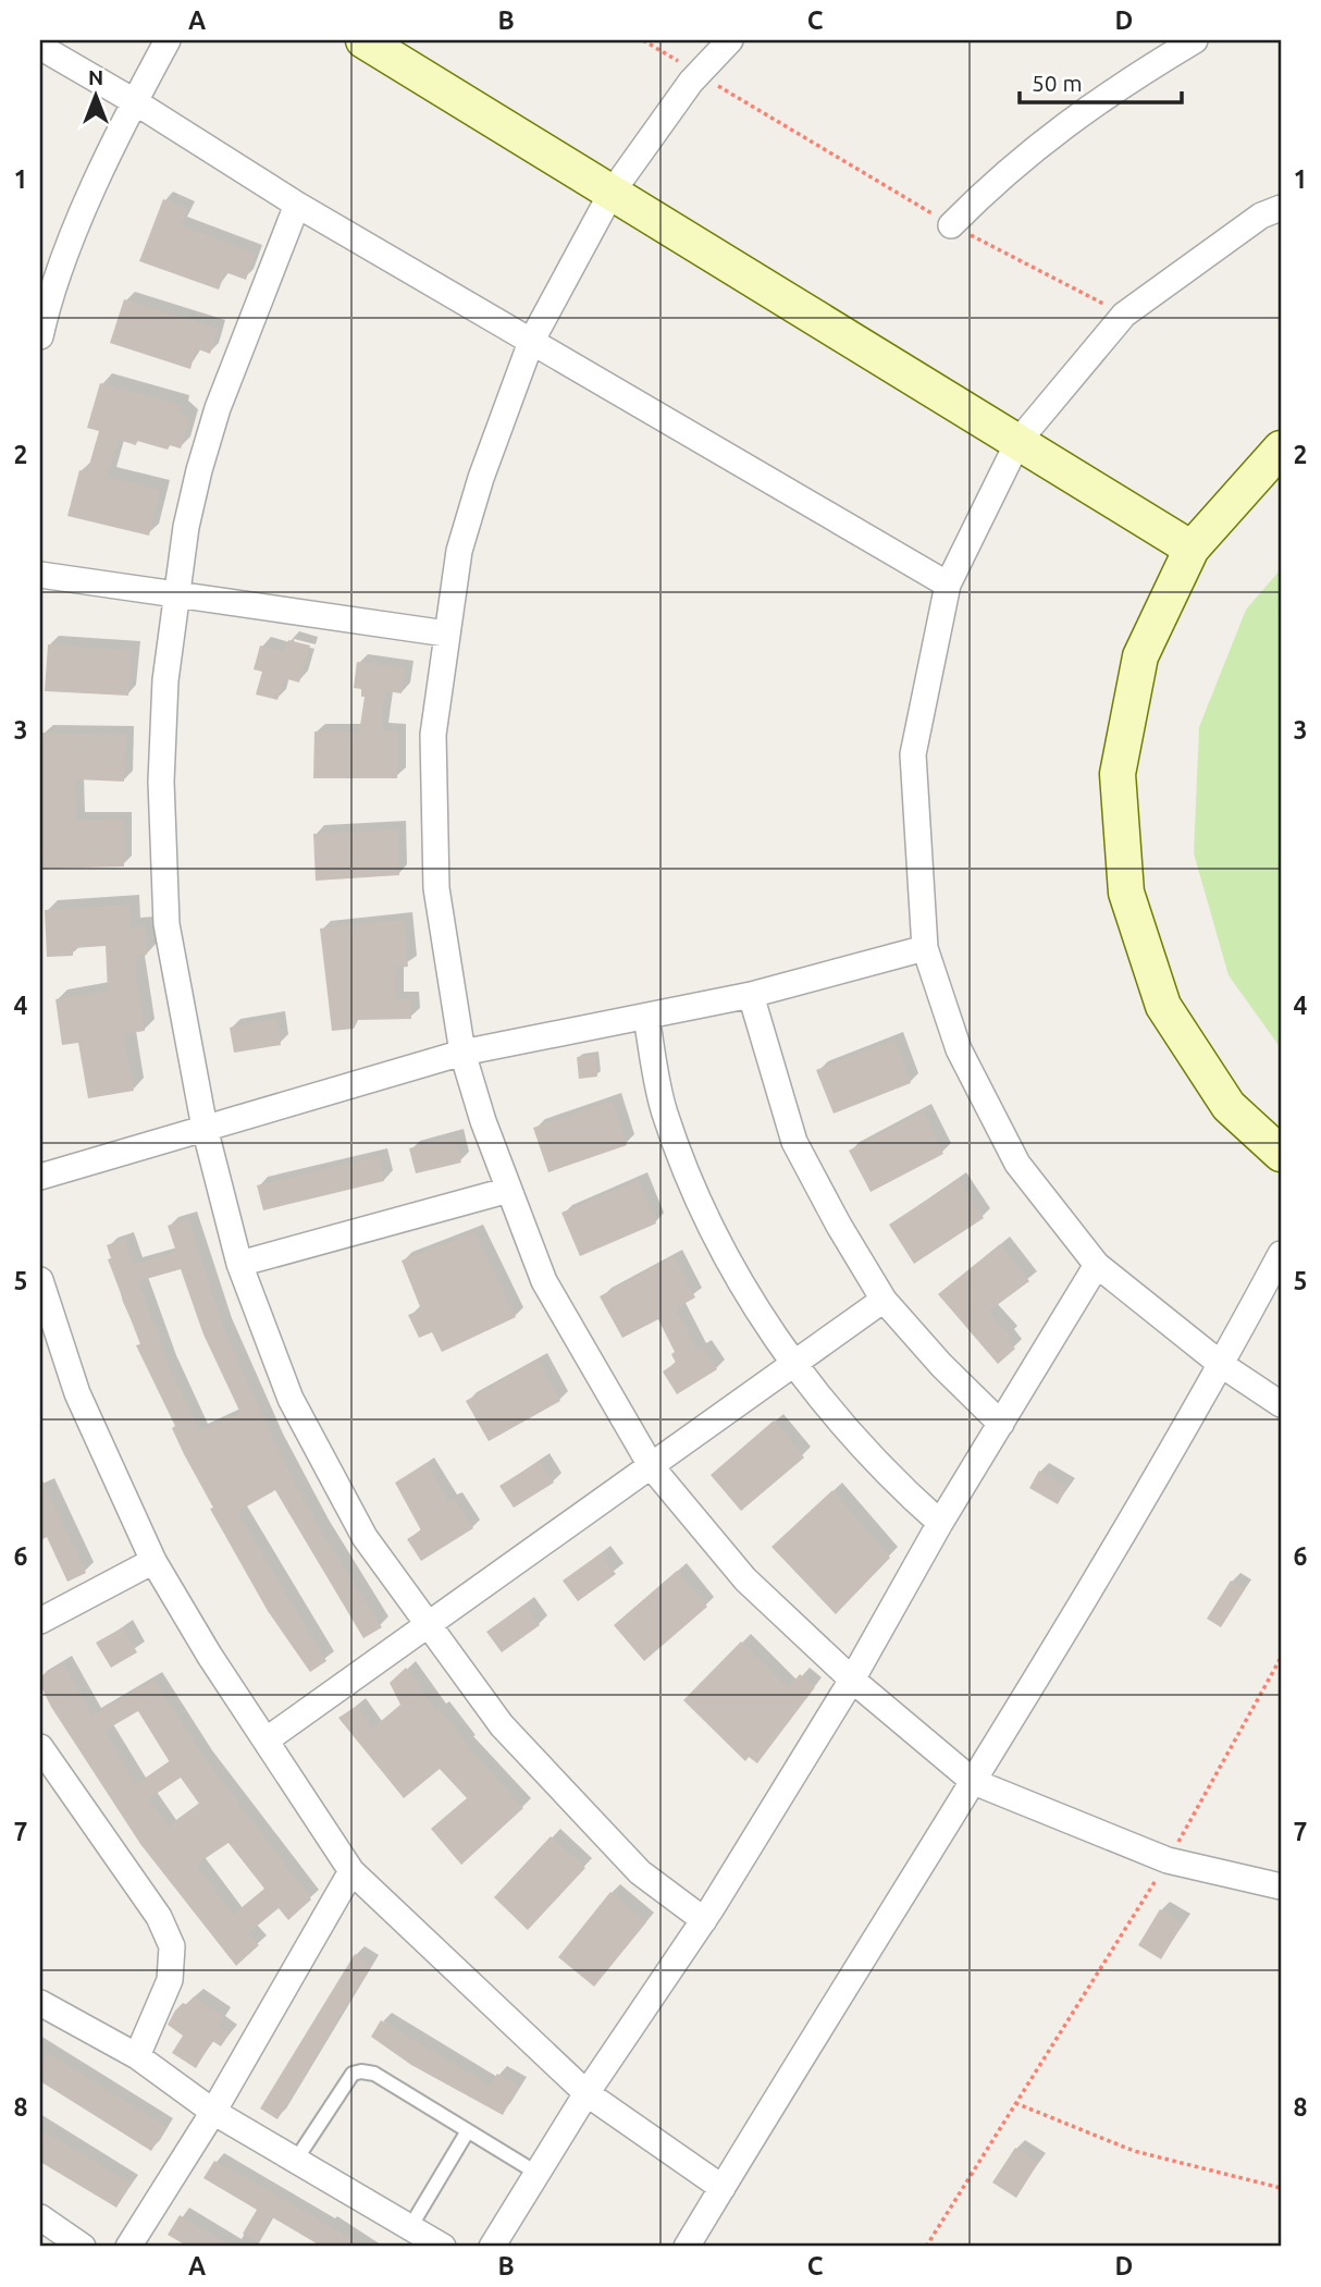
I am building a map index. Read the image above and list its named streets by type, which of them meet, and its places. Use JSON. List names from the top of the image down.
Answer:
{
  "scale_bar": "50 m",
  "north": "top",
  "grid": {
    "columns": [
      "A",
      "B",
      "C",
      "D"
    ],
    "rows": [
      "1",
      "2",
      "3",
      "4",
      "5",
      "6",
      "7",
      "8"
    ]
  }
}
